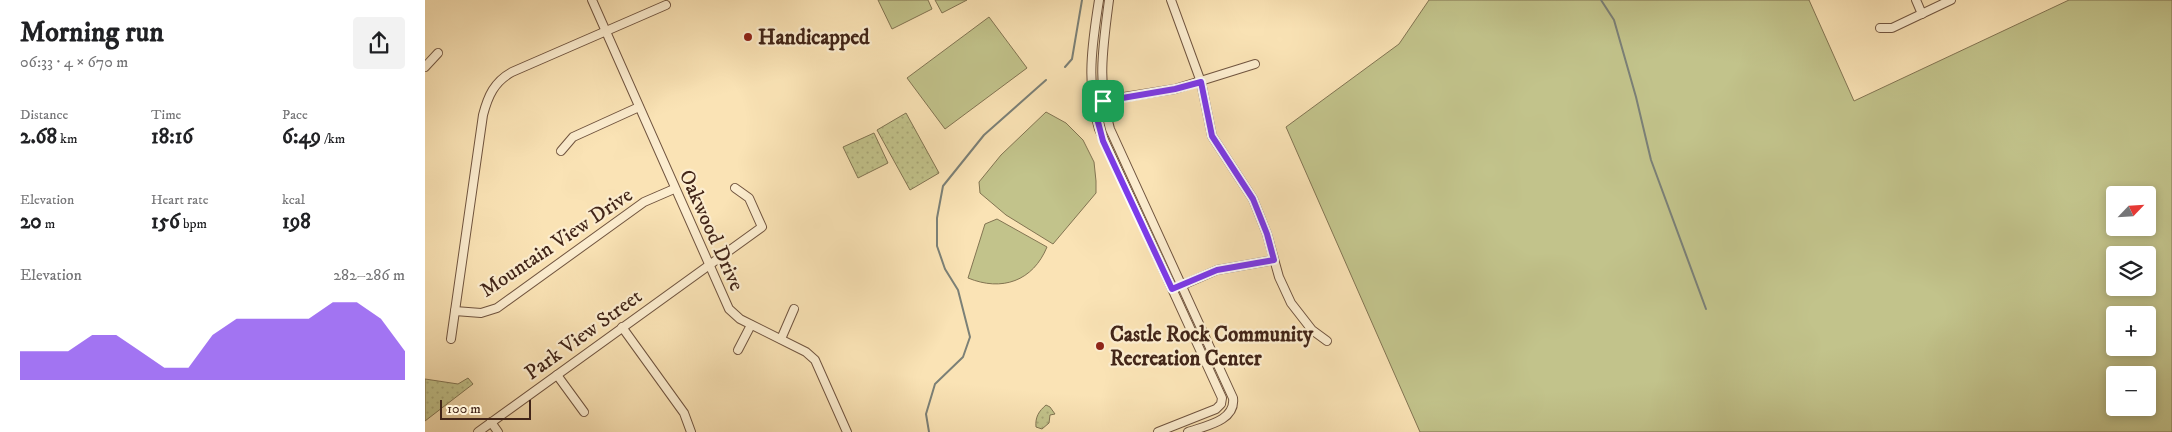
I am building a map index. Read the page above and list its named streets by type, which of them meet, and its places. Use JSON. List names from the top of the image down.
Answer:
{
  "streets": {
    "street": ["Oakwood Drive", "Mountain View Drive", "Park View Street"]
  },
  "crossings": [
    ["Oakwood Drive", "Mountain View Drive"],
    ["Oakwood Drive", "Park View Street"]
  ],
  "places": ["Handicapped", "Castle Rock Community Recreation Center"],
  "scale_bar": "100 m",
  "north": "top right",
  "page": {
    "heading": ["Morning run", "06:33 · 4 × 670 m"],
    "stats": [
      ["Distance", "2.68 km"],
      ["Time", "18:16"],
      ["Pace", "6:49 /km"],
      ["Elevation", "20 m"],
      ["Heart rate", "156 bpm"],
      ["kcal", "198"]
    ],
    "map_buttons": ["+", "−"],
    "chart": ["Elevation", "282–286 m"],
    "scale": "100 m"
  }
}
